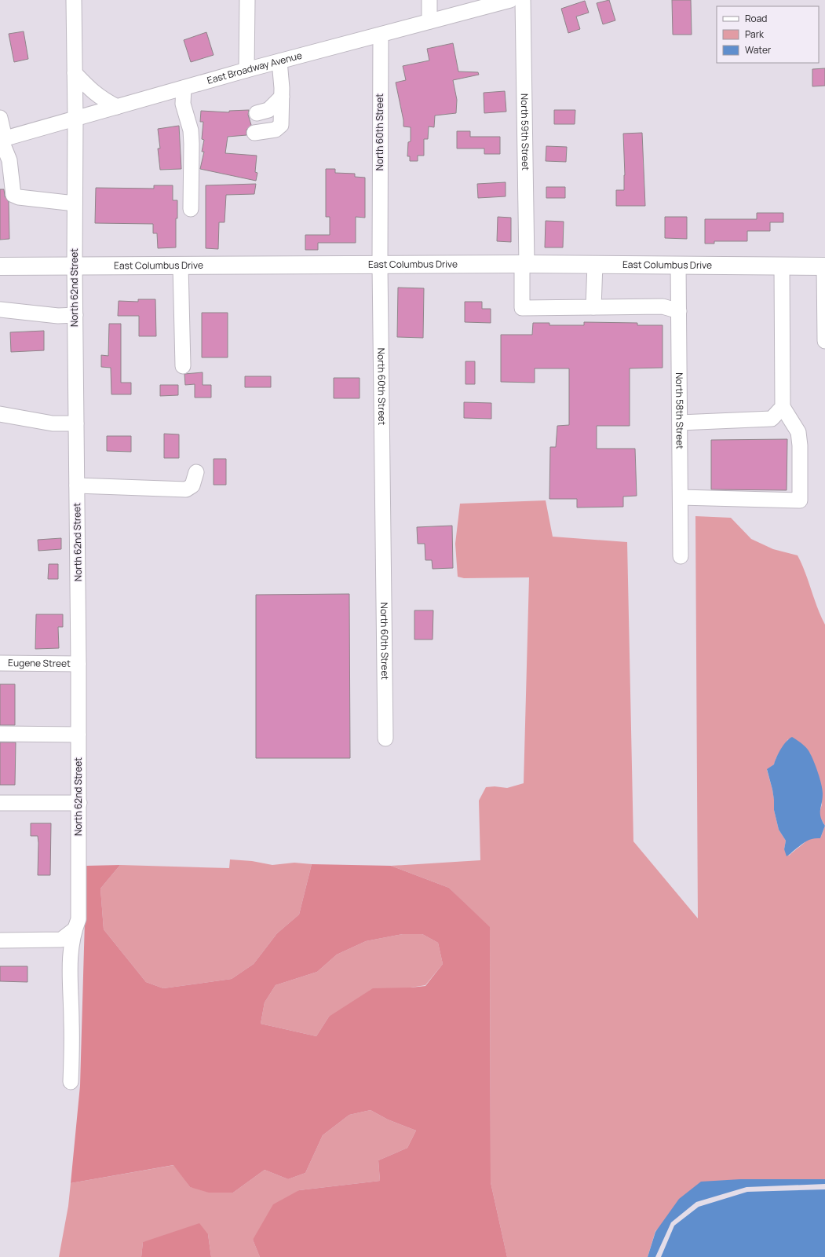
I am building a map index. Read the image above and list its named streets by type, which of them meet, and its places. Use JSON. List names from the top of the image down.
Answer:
{
  "streets": {
    "main road": ["East Columbus Drive"],
    "street": [
      "East Broadway Avenue",
      "North 60th Street",
      "North 59th Street",
      "North 62nd Street",
      "North 58th Street",
      "Eugene Street"
    ]
  },
  "crossings": [
    ["East Broadway Avenue", "North 60th Street"],
    ["East Broadway Avenue", "North 62nd Street"],
    ["North 60th Street", "East Columbus Drive"],
    ["North 59th Street", "East Columbus Drive"],
    ["East Columbus Drive", "North 62nd Street"],
    ["East Columbus Drive", "North 58th Street"],
    ["North 62nd Street", "Eugene Street"]
  ],
  "legend": ["Road", "Park", "Water"]
}
